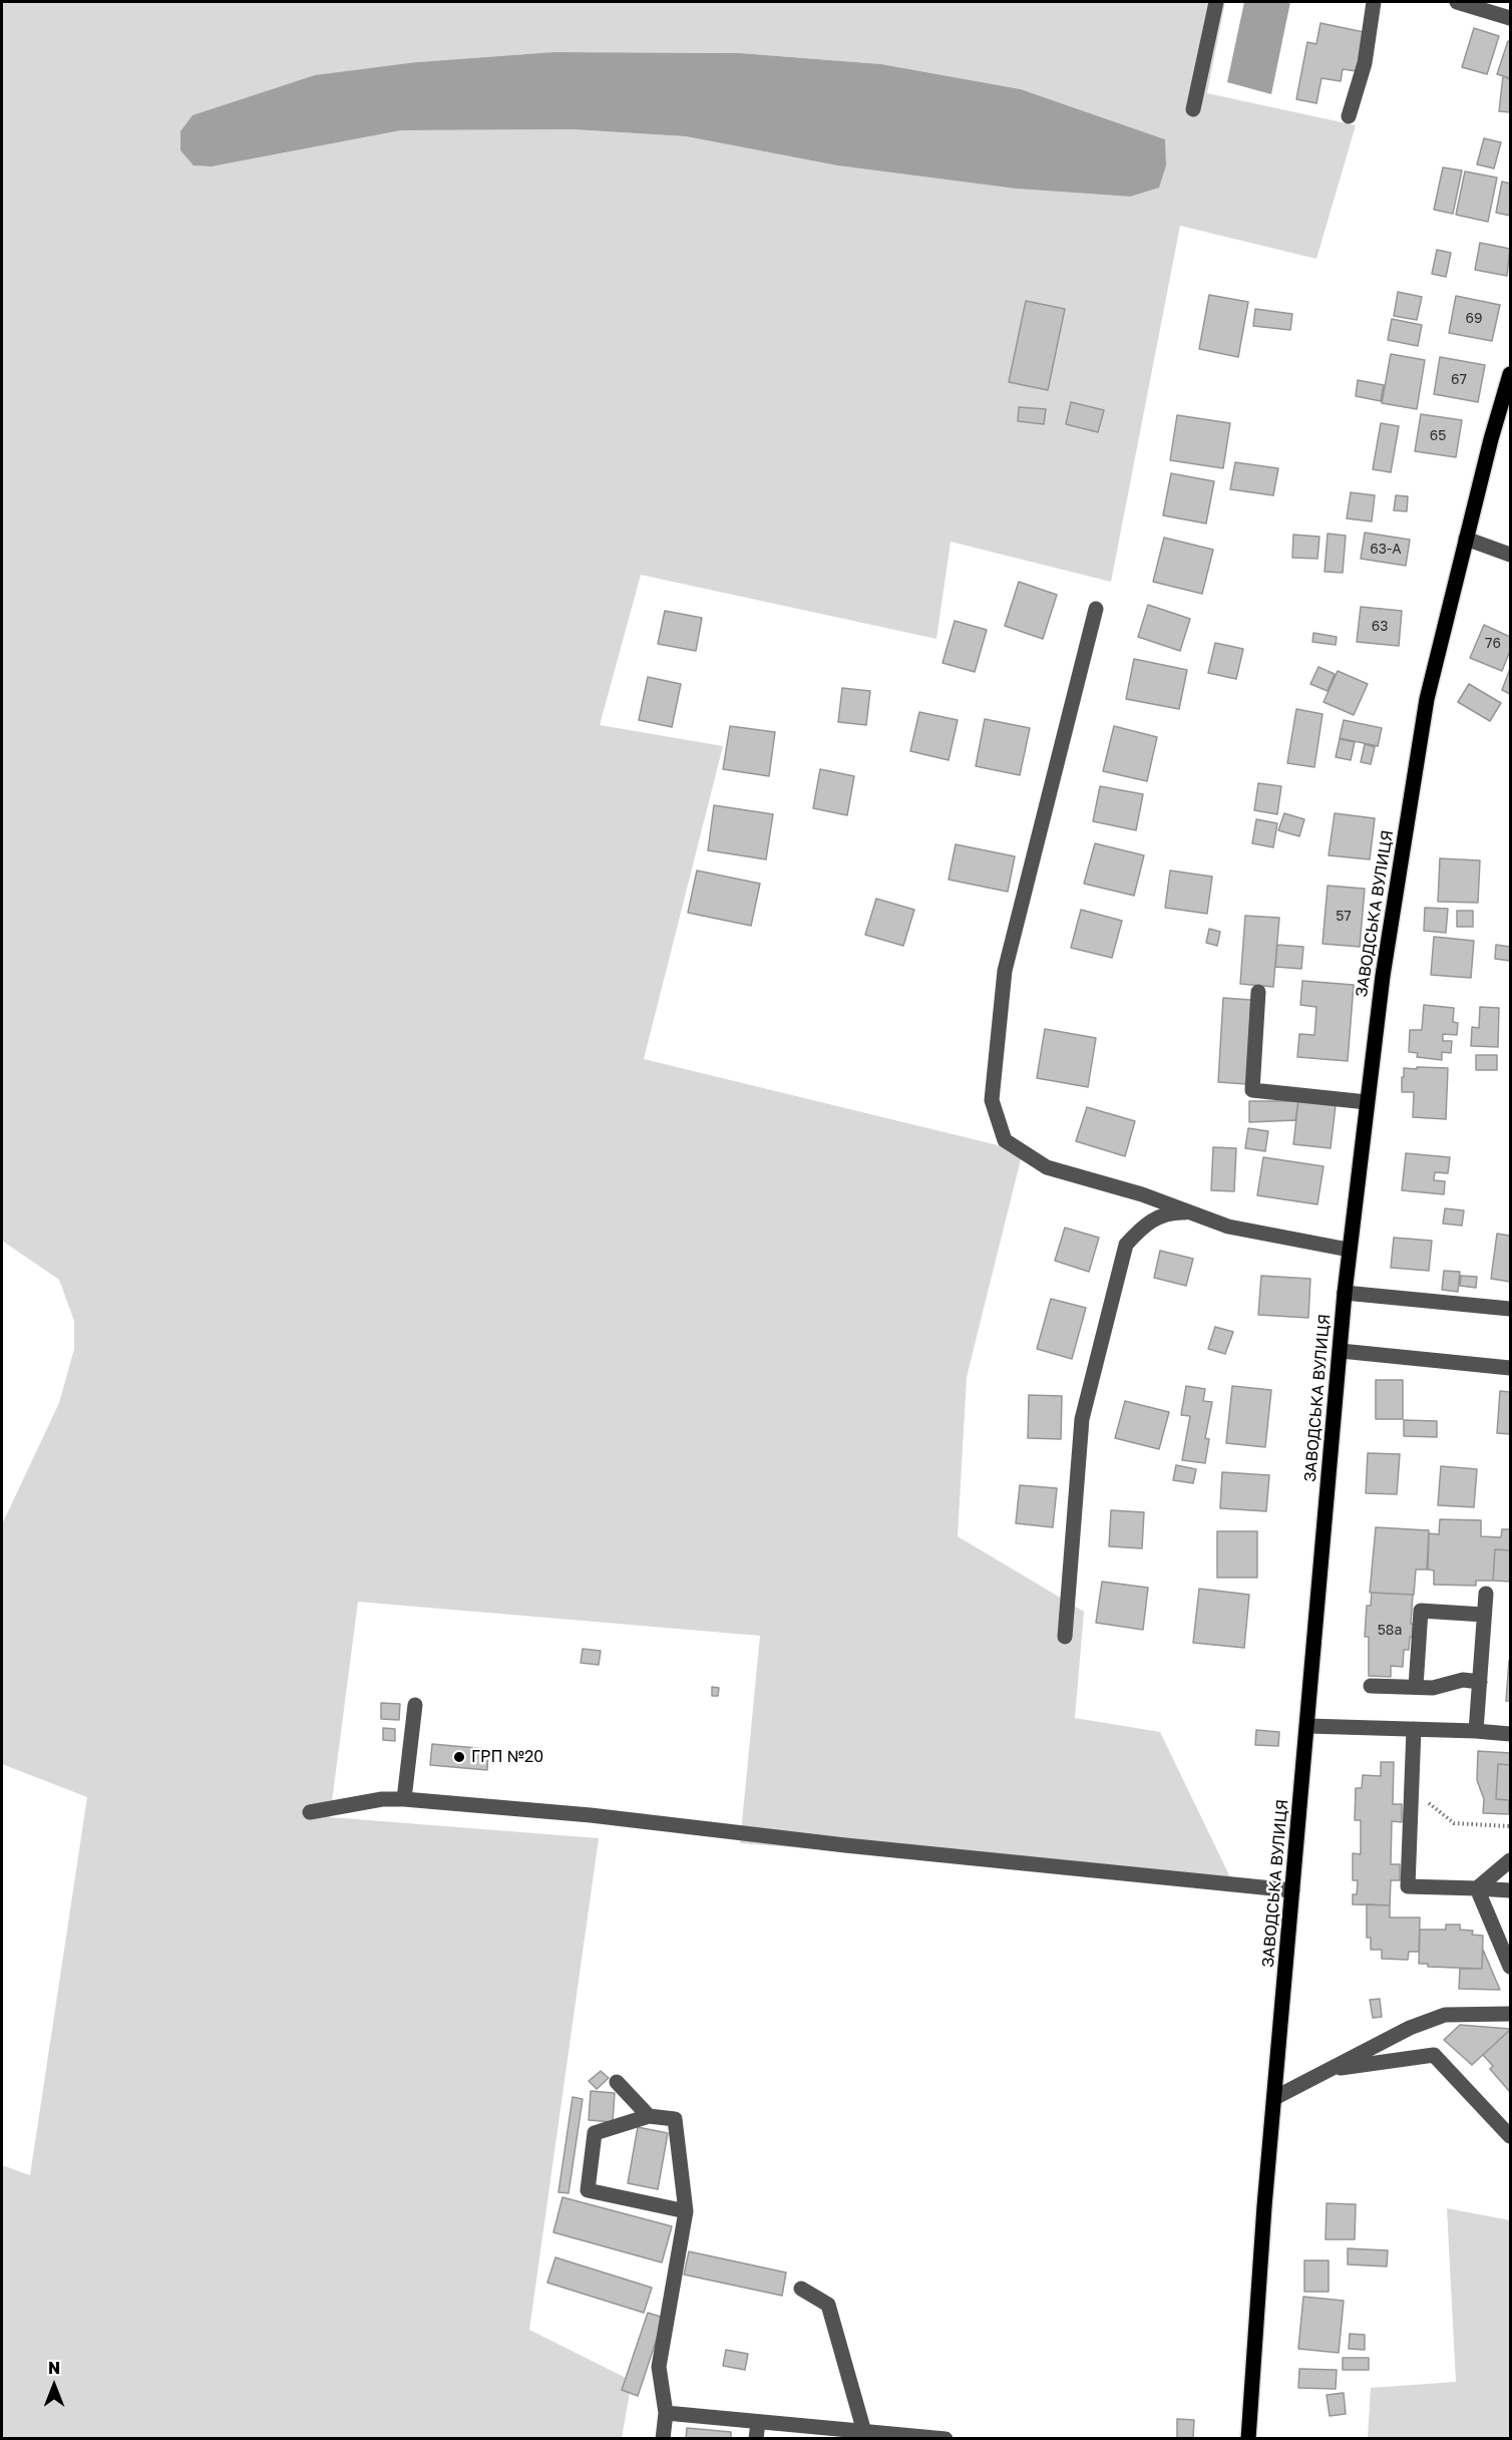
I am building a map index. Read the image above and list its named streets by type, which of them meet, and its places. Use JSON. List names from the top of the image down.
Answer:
{
  "streets": {
    "main road": ["ЗАВОДСЬКА ВУЛИЦЯ"]
  },
  "places": ["ГРП №20"],
  "house_numbers": [
    "69",
    "67",
    "65",
    "63-А",
    "63",
    "76",
    "57",
    "58а"
  ],
  "north": "top"
}
